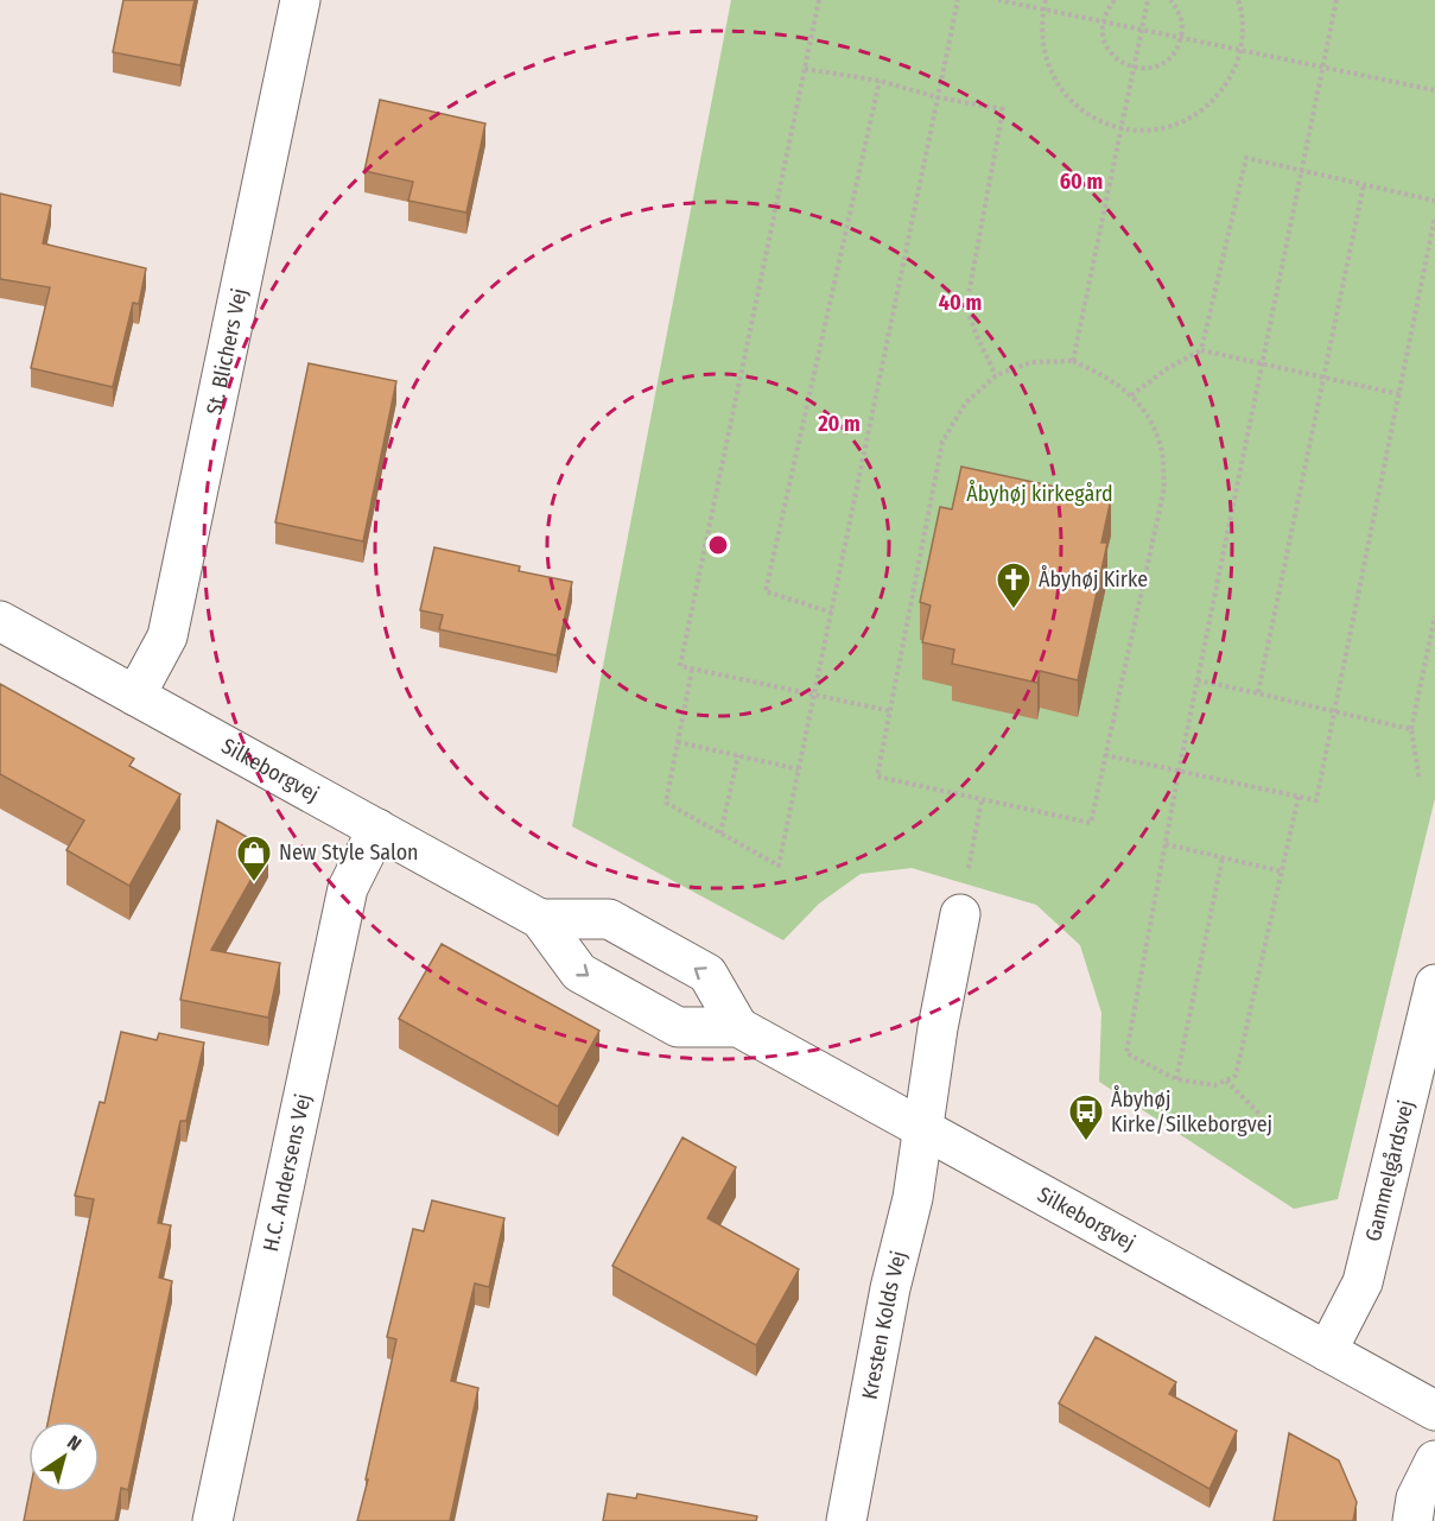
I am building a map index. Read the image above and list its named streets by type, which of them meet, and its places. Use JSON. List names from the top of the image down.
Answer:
{
  "streets": {
    "street": [
      "St. Blichers Vej",
      "Silkeborgvej",
      "Gammelgårdsvej",
      "H.C. Andersens Vej",
      "Kresten Kolds Vej"
    ]
  },
  "crossings": [
    ["St. Blichers Vej", "Silkeborgvej"],
    ["Silkeborgvej", "Gammelgårdsvej"],
    ["Silkeborgvej", "H.C. Andersens Vej"],
    ["Silkeborgvej", "Kresten Kolds Vej"]
  ],
  "parks": ["Åbyhøj kirkegård"],
  "places": {
    "church": ["Åbyhøj Kirke"],
    "shop": ["New Style Salon"],
    "bus stop": ["Åbyhøj Kirke/Silkeborgvej"]
  },
  "north": "top right",
  "rings": ["60 m", "40 m", "20 m"]
}
